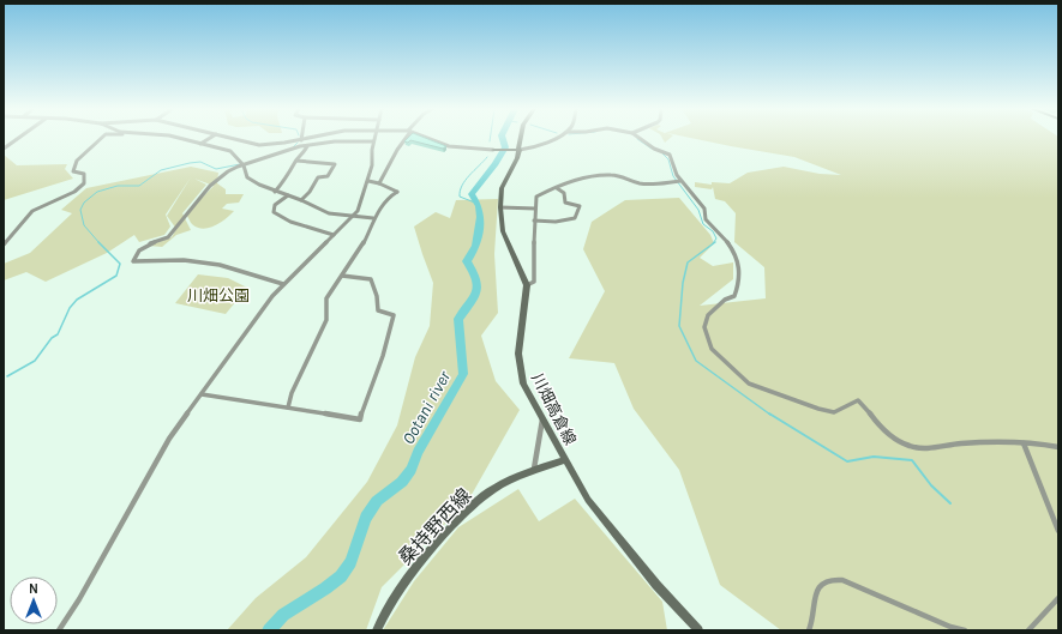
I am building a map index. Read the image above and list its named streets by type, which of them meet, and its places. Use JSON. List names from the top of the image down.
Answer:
{
  "streets": {
    "street": ["川畑高倉線", "桑持野西線"]
  },
  "crossings": [
    ["川畑高倉線", "桑持野西線"]
  ],
  "water": ["Ootani river"],
  "parks": ["川畑公園"],
  "north": "top"
}
